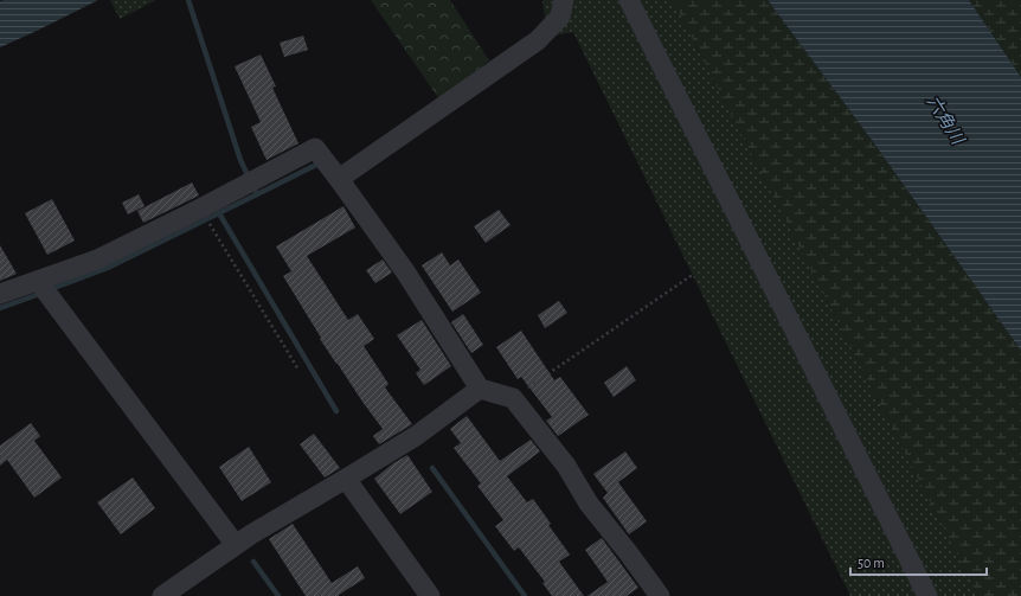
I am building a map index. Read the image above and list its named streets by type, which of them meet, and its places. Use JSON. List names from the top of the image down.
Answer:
{
  "water": ["六角川"],
  "scale_bar": "50 m"
}
